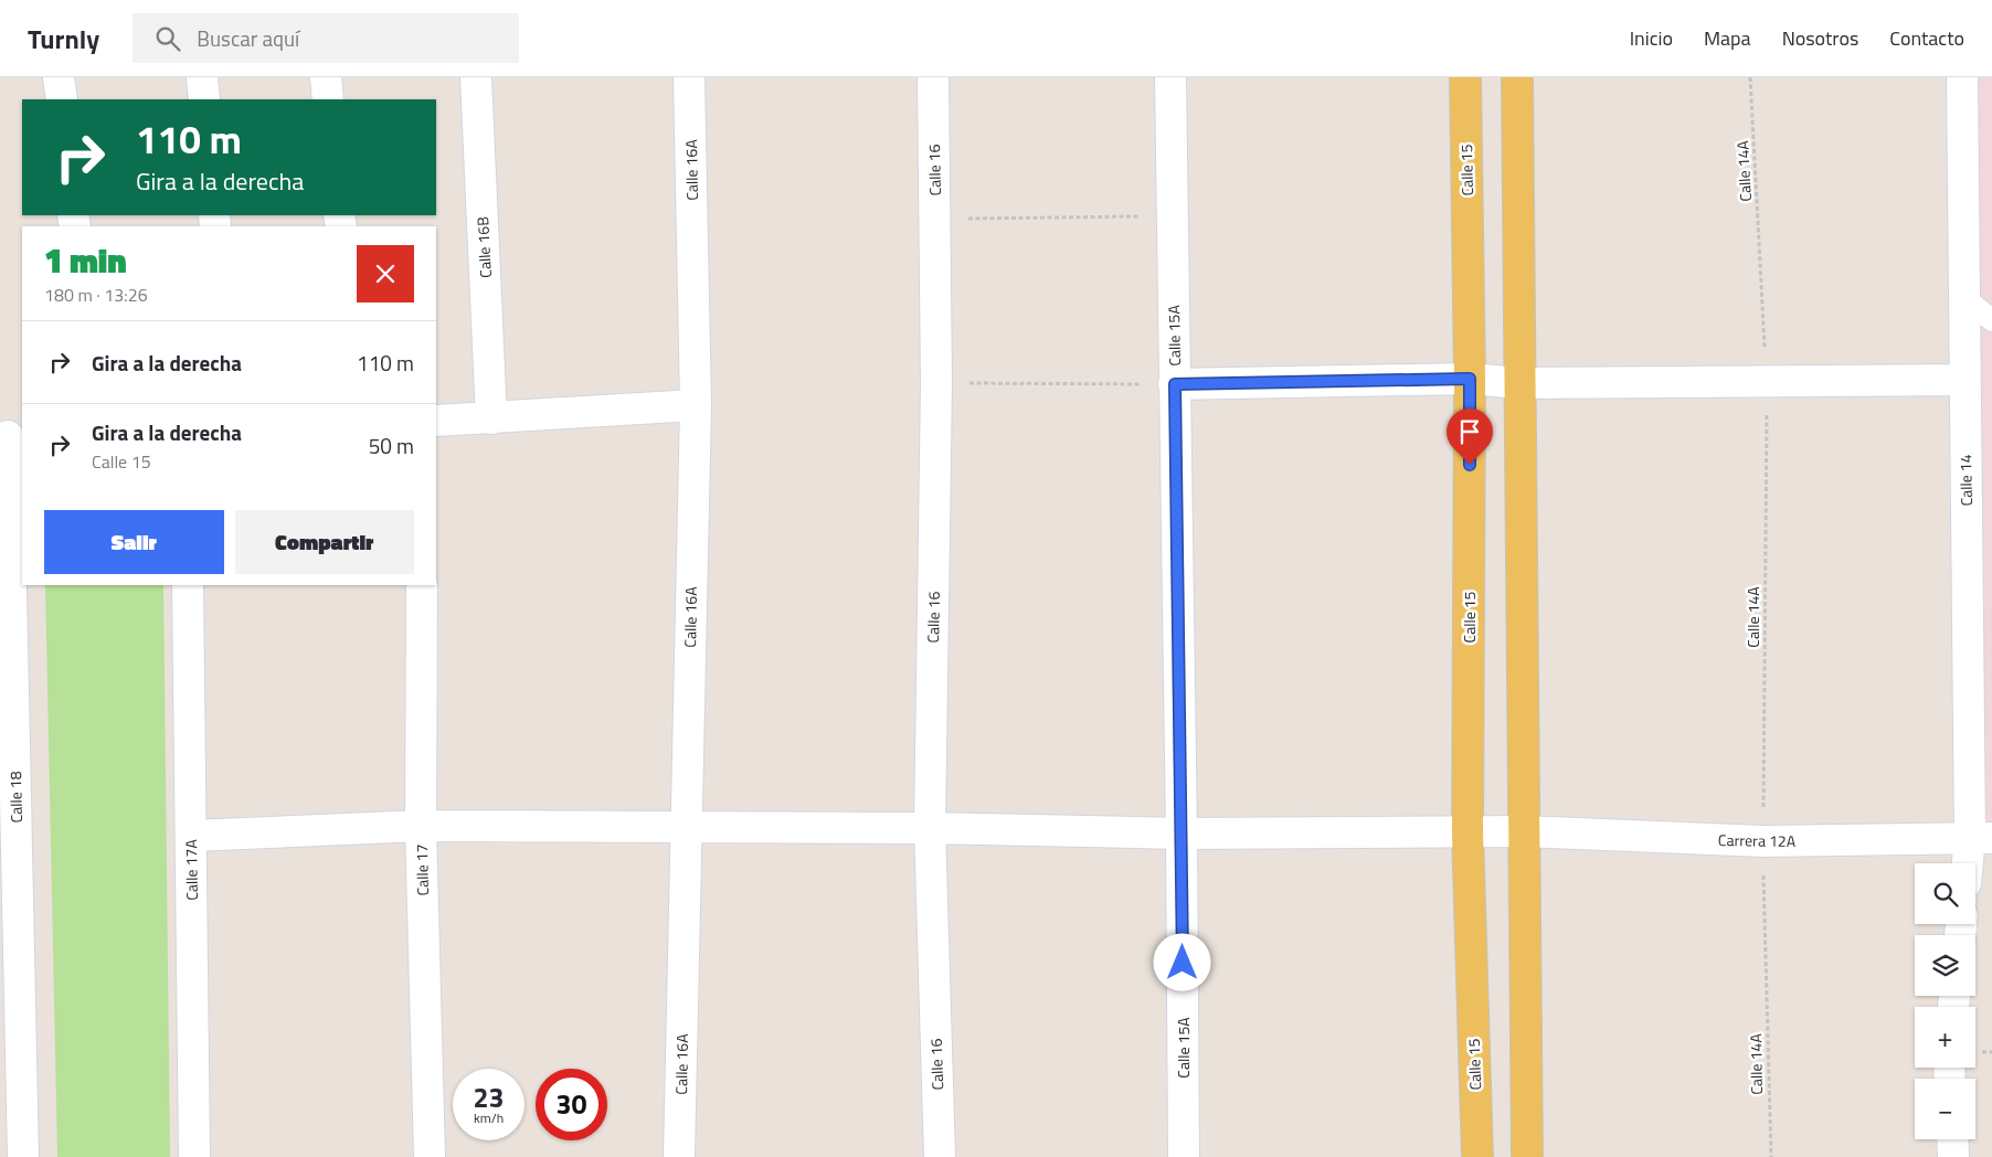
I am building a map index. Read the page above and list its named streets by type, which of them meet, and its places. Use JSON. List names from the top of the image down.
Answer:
{
  "streets": {
    "main road": ["Calle 15"],
    "street": [
      "Calle 16A",
      "Calle 16",
      "Calle 16B",
      "Calle 15A",
      "Calle 14",
      "Calle 18",
      "Carrera 12A",
      "Calle 17A",
      "Calle 17"
    ],
    "path": ["Calle 14A"]
  },
  "crossings": [
    ["Calle 16A", "Carrera 12A"],
    ["Calle 16", "Carrera 12A"],
    ["Calle 15", "Carrera 12A"],
    ["Calle 14A", "Carrera 12A"],
    ["Calle 15A", "Carrera 12A"],
    ["Calle 14", "Carrera 12A"],
    ["Carrera 12A", "Calle 17A"],
    ["Carrera 12A", "Calle 17"]
  ],
  "page": {
    "header": "Turnly",
    "search": "Buscar aquí",
    "nav": [
      "Inicio",
      "Mapa",
      "Nosotros",
      "Contacto"
    ],
    "turn": ["110 m", "Gira a la derecha"],
    "heading": ["1 min", "180 m · 13:26"],
    "list": [
      {
        "name": "Gira a la derecha",
        "value": "110 m"
      },
      {
        "name": "Gira a la derecha",
        "note": "Calle 15",
        "value": "50 m"
      }
    ],
    "buttons": ["Salir", "Compartir"],
    "map_buttons": ["+", "−"],
    "speed": "23 km/h",
    "limit": "30"
  }
}
